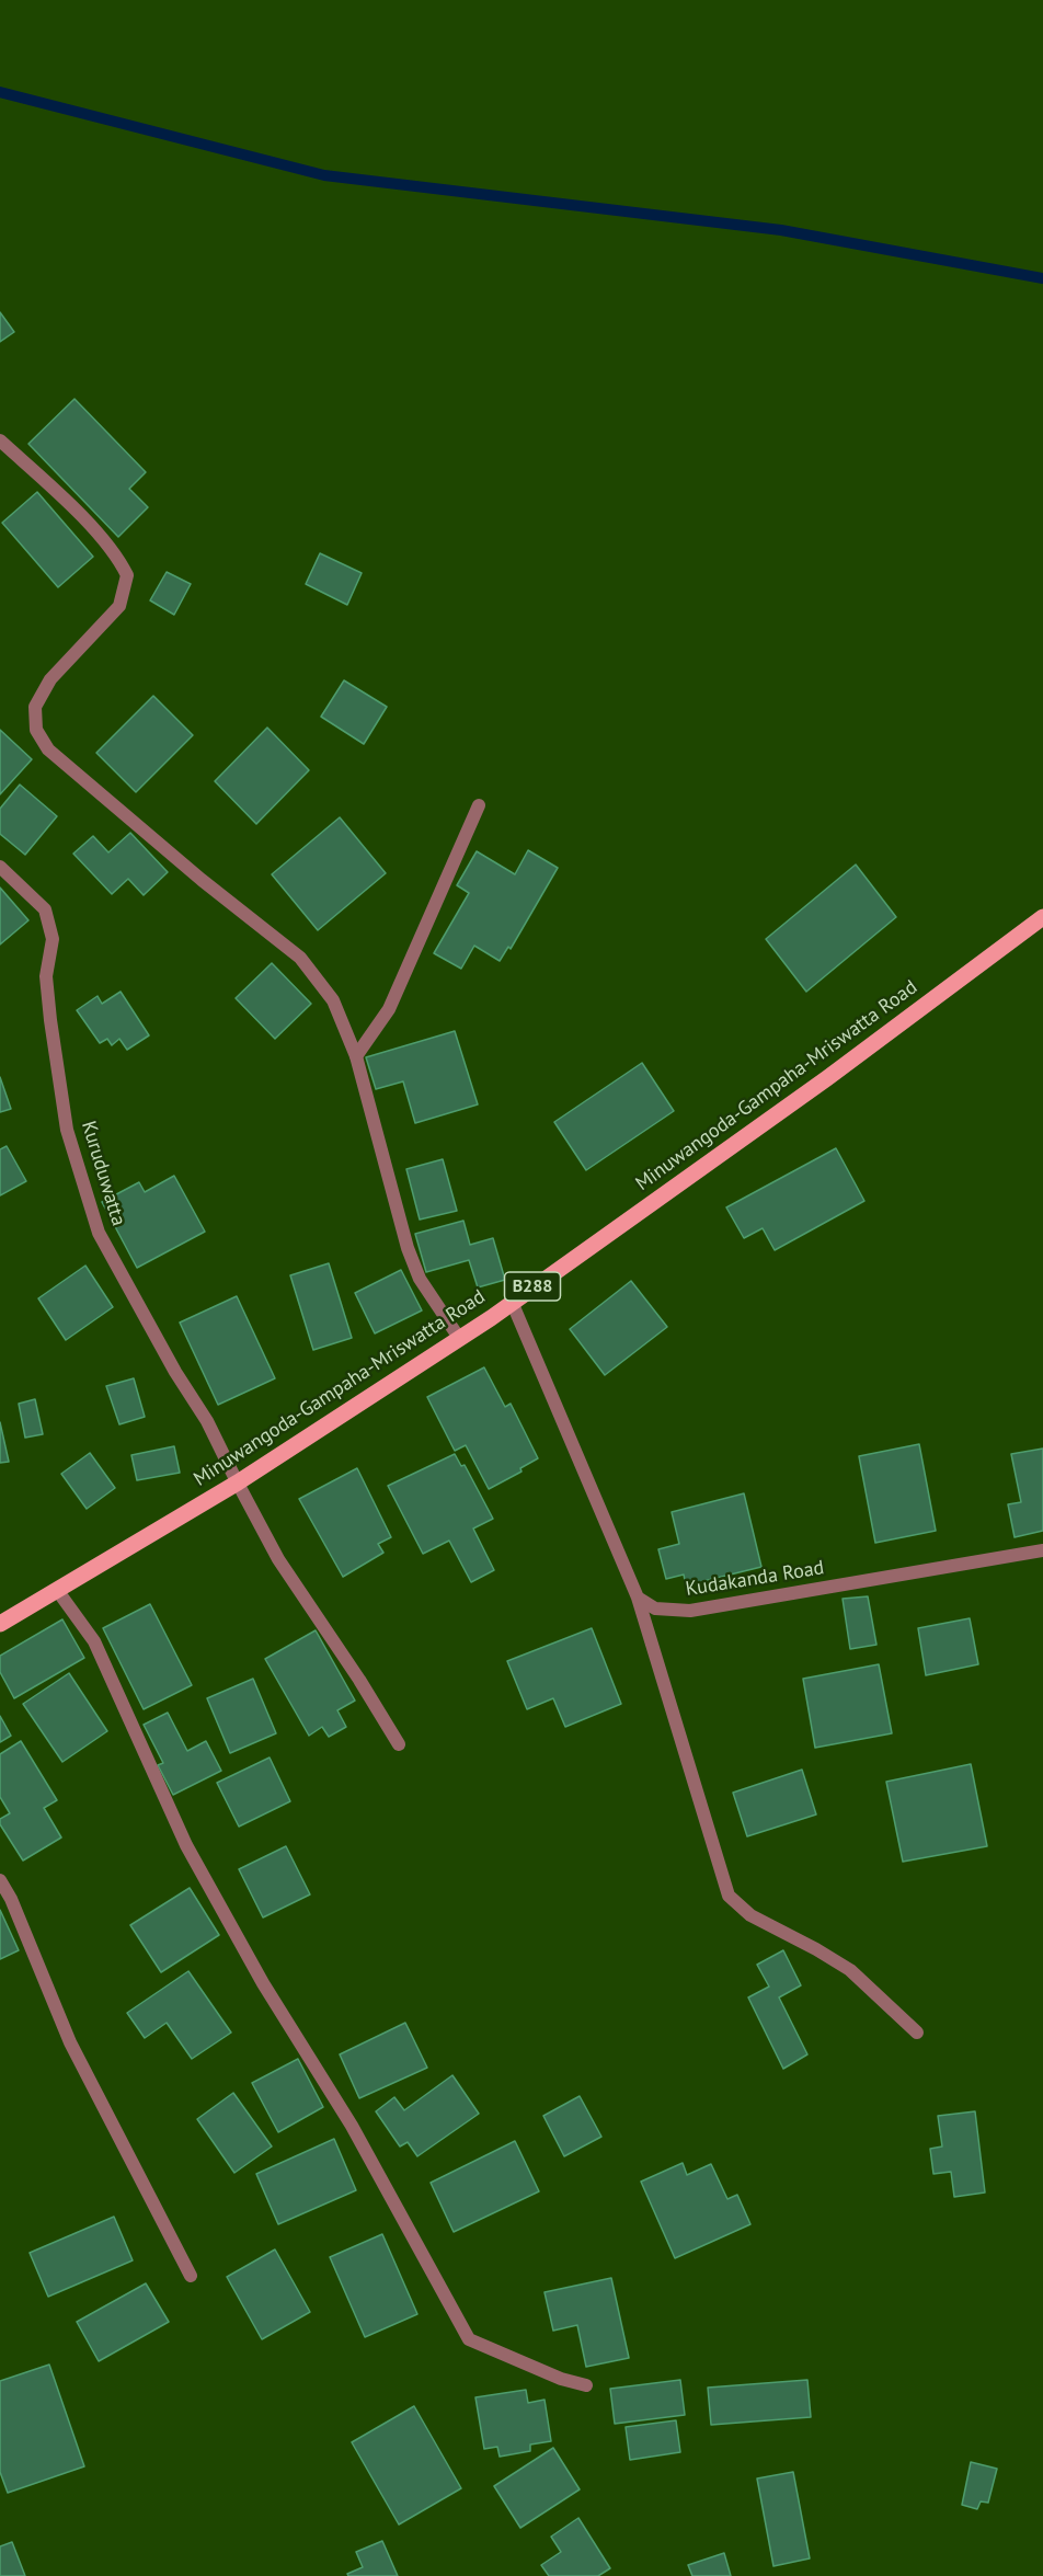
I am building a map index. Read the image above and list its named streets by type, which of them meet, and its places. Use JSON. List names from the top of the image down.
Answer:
{
  "streets": {
    "main road": ["Minuwangoda-Gampaha-Mriswatta Road", "B288"],
    "street": ["Kuruduwatta", "Kudakanda Road"]
  },
  "crossings": [
    ["Minuwangoda-Gampaha-Mriswatta Road", "Kuruduwatta"]
  ]
}
